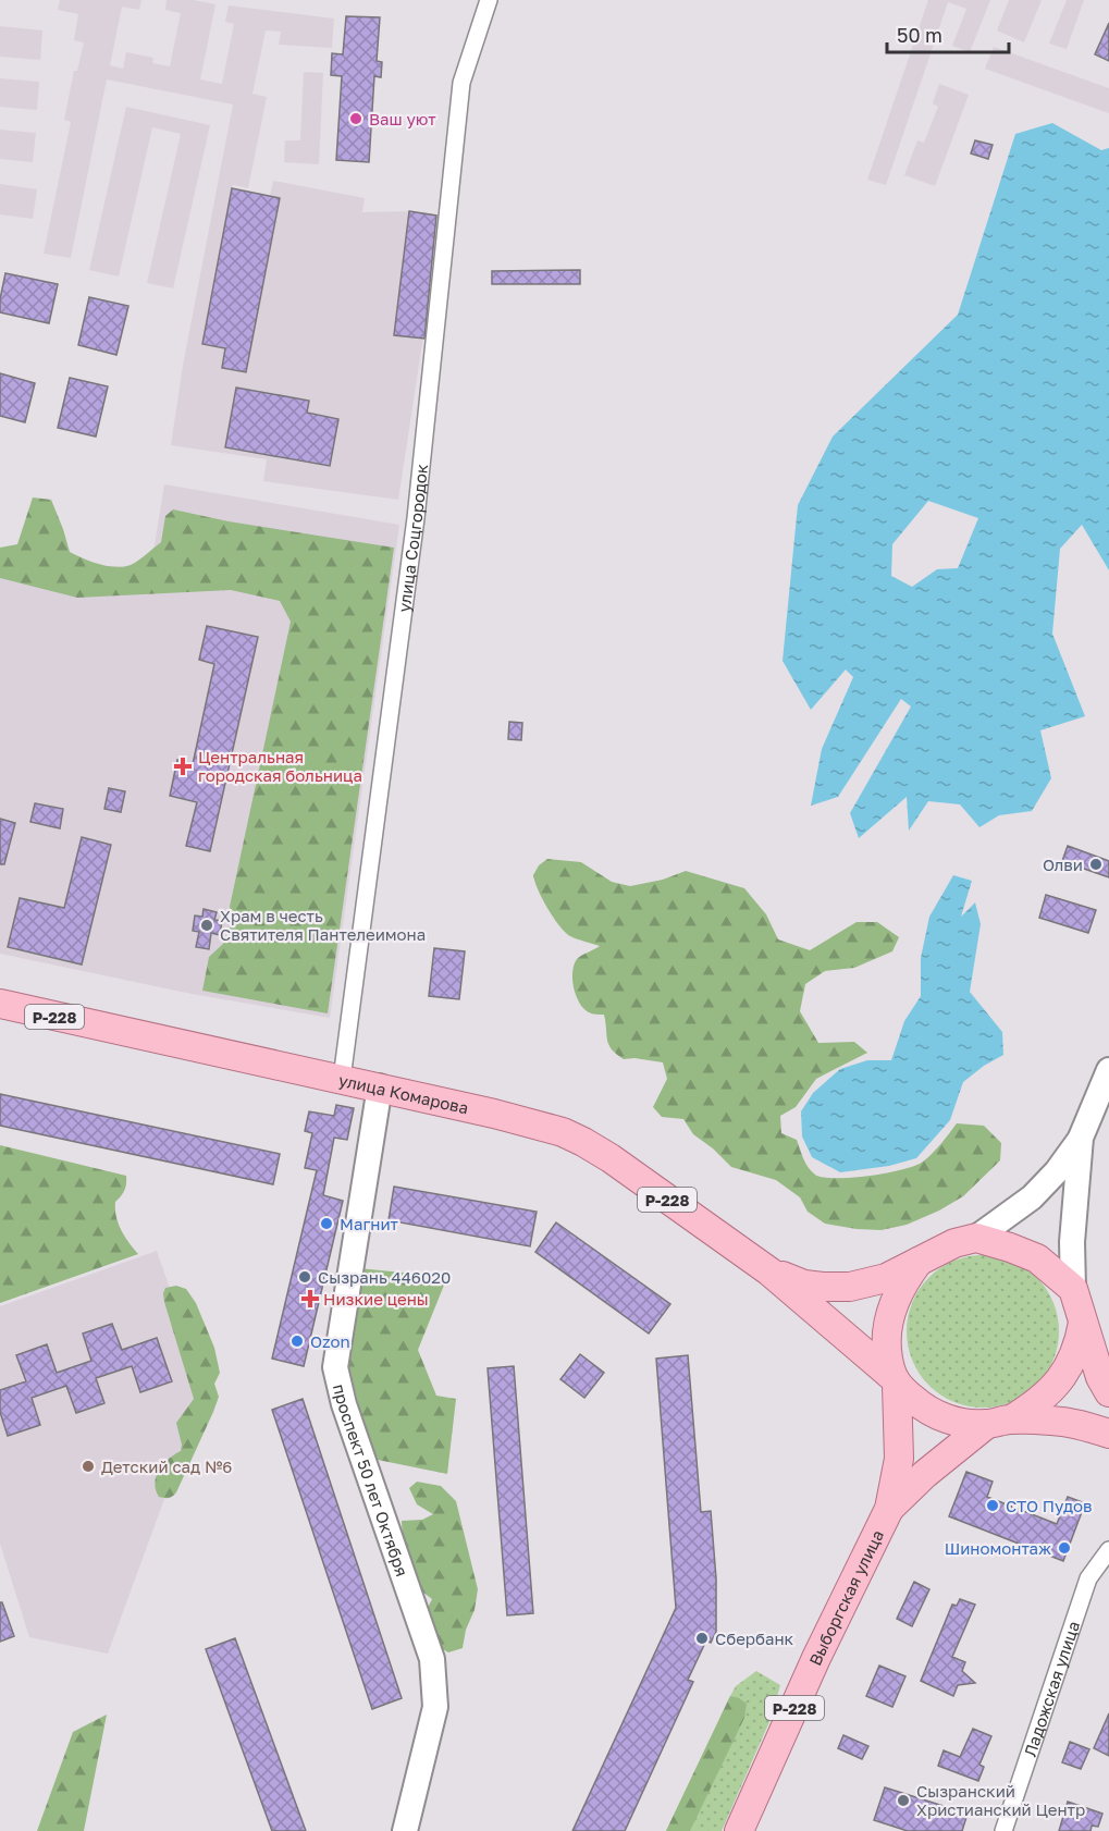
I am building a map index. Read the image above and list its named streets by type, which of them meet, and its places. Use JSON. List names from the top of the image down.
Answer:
{
  "streets": {
    "main road": ["Р-228", "улица Комарова", "Выборгская улица"],
    "street": ["улица Соцгородок", "проспект 50 лет Октября", "Ладожская улица"]
  },
  "crossings": [
    ["улица Соцгородок", "улица Комарова"],
    ["Р-228", "улица Комарова"],
    ["Р-228", "Выборгская улица"],
    ["улица Комарова", "проспект 50 лет Октября"]
  ],
  "places": {
    "other": [
      "Ваш уют",
      "Олви",
      "Храм в честь Святителя Пантелеимона",
      "Магнит",
      "Сызрань 446020",
      "Ozon",
      "Детский сад №6",
      "СТО Пудов",
      "Шиномонтаж",
      "Сбербанк",
      "Сызранский Христианский Центр"
    ],
    "health": ["Центральная городская больница", "Низкие цены"]
  },
  "scale_bar": "50 m"
}
